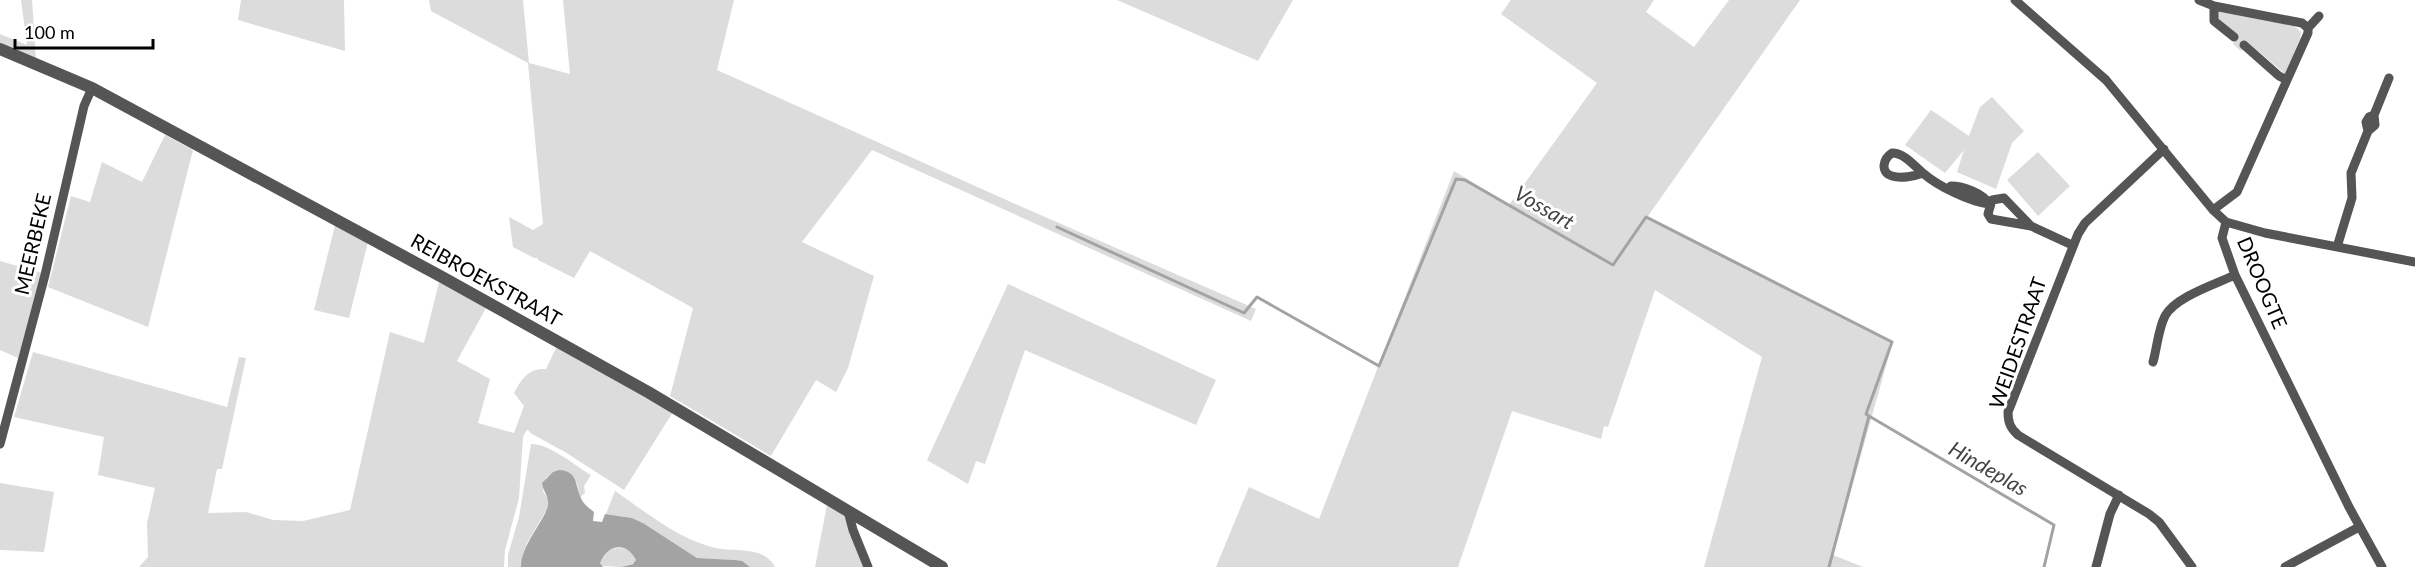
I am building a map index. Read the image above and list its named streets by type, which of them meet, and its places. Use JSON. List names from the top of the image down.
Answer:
{
  "streets": {
    "street": [
      "MEERBEKE",
      "REIBROEKSTRAAT",
      "DROOGTE",
      "WEIDESTRAAT"
    ]
  },
  "crossings": [
    ["MEERBEKE", "REIBROEKSTRAAT"],
    ["DROOGTE", "WEIDESTRAAT"]
  ],
  "water": ["Vossart", "Hindeplas"],
  "scale_bar": "100 m"
}
